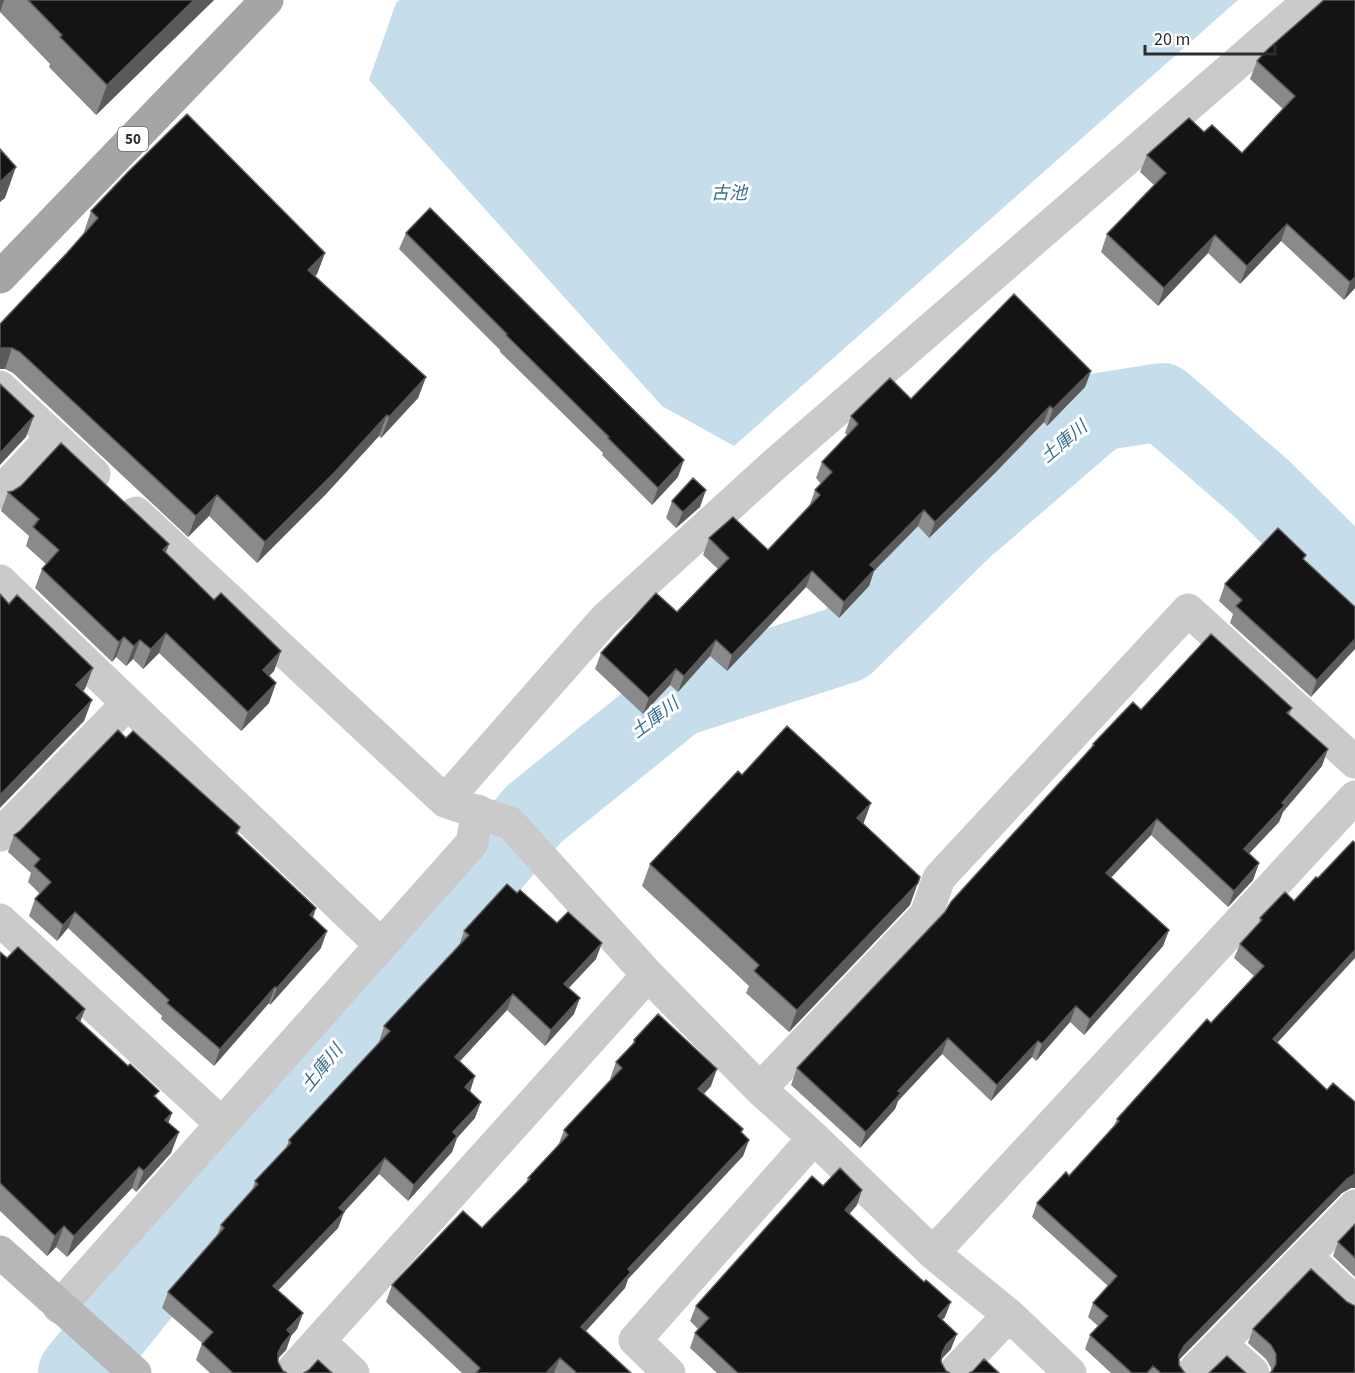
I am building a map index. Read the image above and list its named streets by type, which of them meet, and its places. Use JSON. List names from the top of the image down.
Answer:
{
  "streets": {
    "main road": ["50"]
  },
  "water": ["古池", "土庫川"],
  "scale_bar": "20 m"
}
